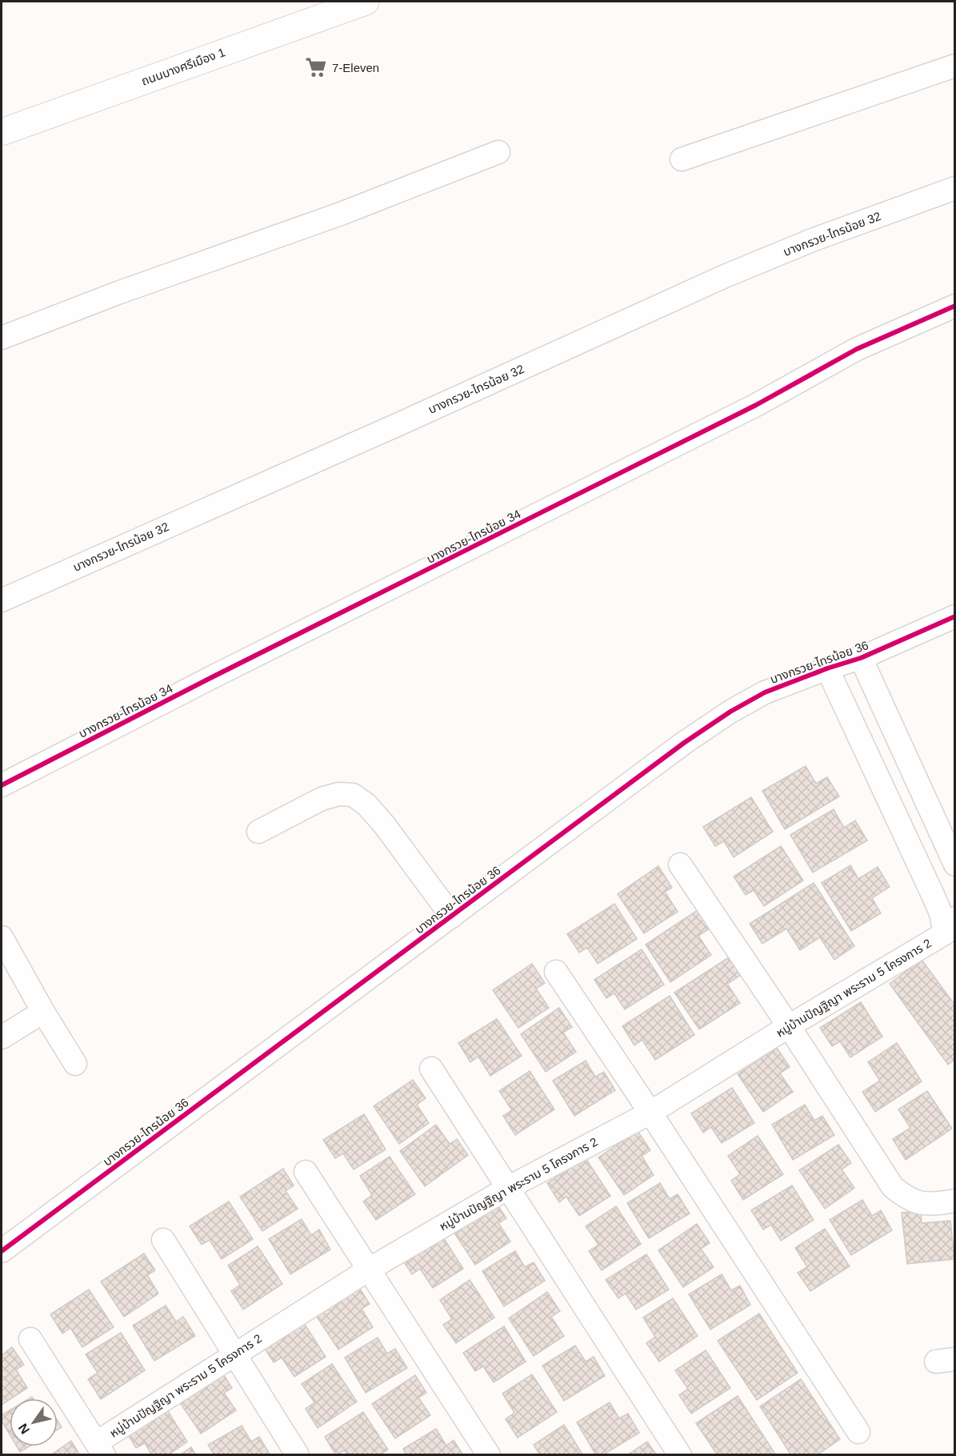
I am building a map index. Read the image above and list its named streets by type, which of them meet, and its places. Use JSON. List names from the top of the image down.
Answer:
{
  "streets": {
    "street": [
      "ถนนบางศรีเมือง 1",
      "บางกรวย-ไทรน้อย 32",
      "บางกรวย-ไทรน้อย 34",
      "บางกรวย-ไทรน้อย 36",
      "หมู่บ้านปัญฐิญา พระราม 5 โครงการ 2"
    ]
  },
  "places": {
    "supermarket": ["7-Eleven"]
  },
  "north": "bottom left"
}
